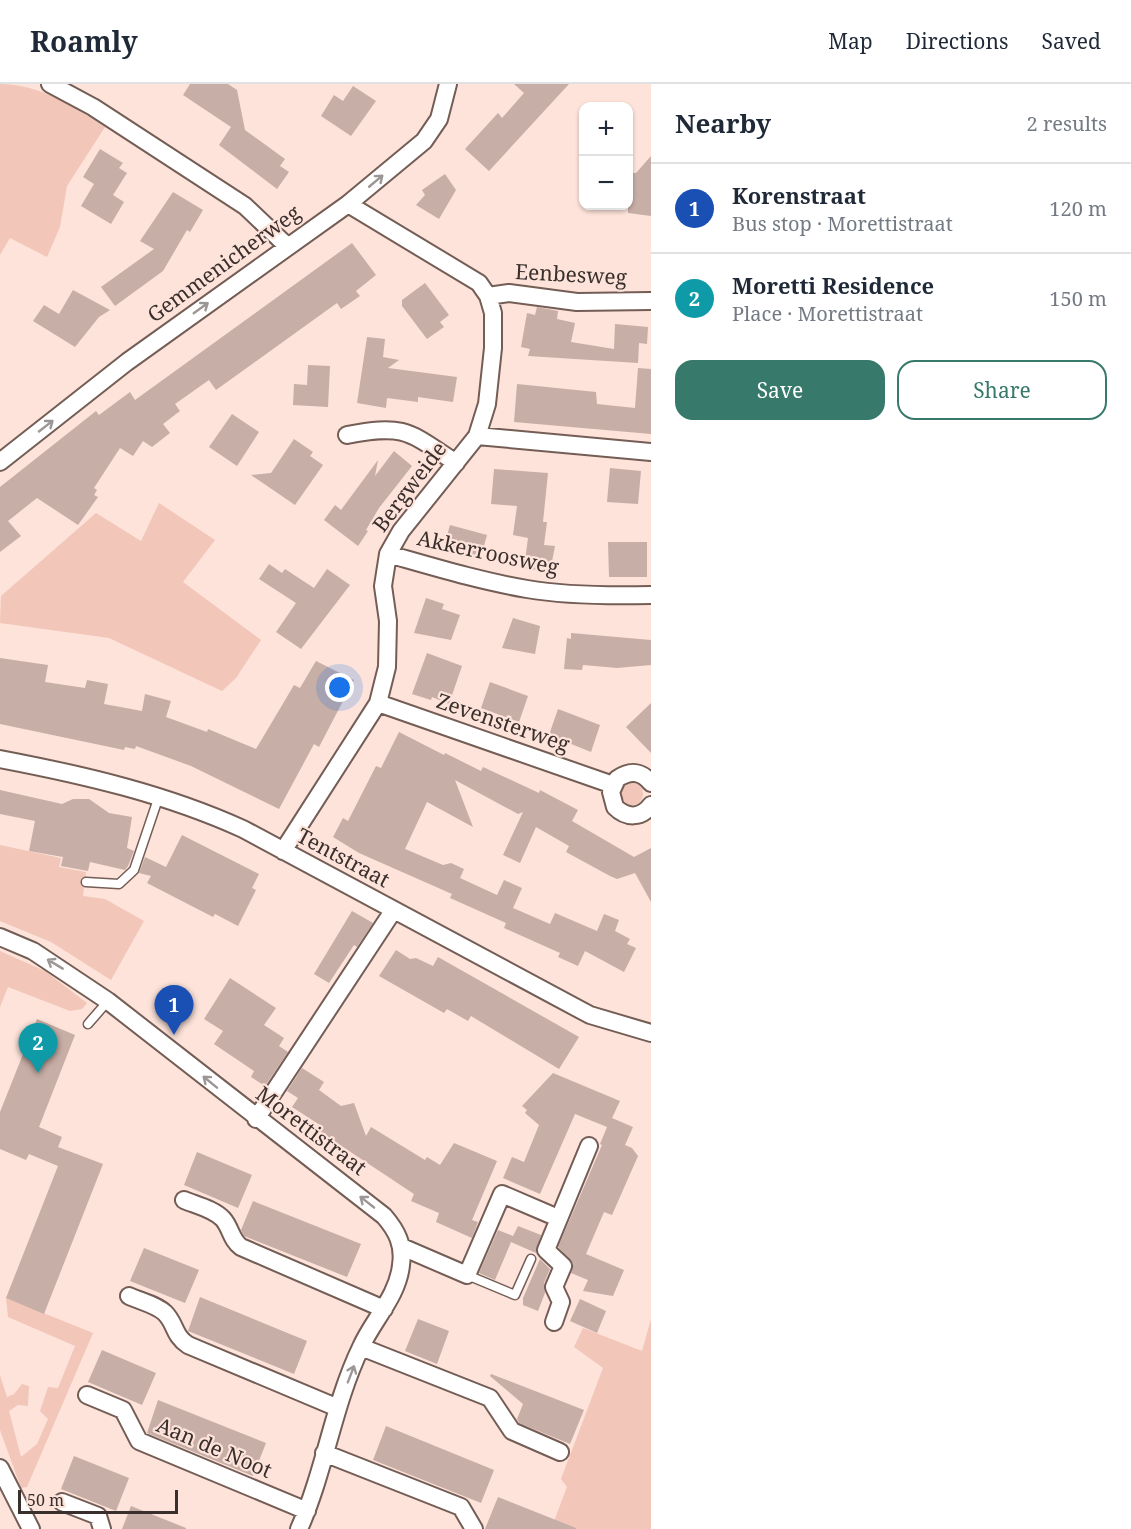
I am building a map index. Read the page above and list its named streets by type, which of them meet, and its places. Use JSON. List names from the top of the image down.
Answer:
{
  "streets": {
    "street": [
      "Gemmenicherweg",
      "Eenbesweg",
      "Bergweide",
      "Akkerroosweg",
      "Zevensterweg",
      "Tentstraat",
      "Morettistraat",
      "Aan de Noot"
    ]
  },
  "crossings": [
    ["Eenbesweg", "Bergweide"],
    ["Bergweide", "Akkerroosweg"],
    ["Bergweide", "Zevensterweg"],
    ["Bergweide", "Tentstraat"]
  ],
  "one_way": ["Gemmenicherweg"],
  "scale_bar": "50 m",
  "page": {
    "header": "Roamly",
    "nav": ["Map", "Directions", "Saved"],
    "heading": ["Nearby", "2 results"],
    "map_buttons": ["+", "−"],
    "list": [
      {
        "mark": "1",
        "name": "Korenstraat",
        "note": "Bus stop · Morettistraat",
        "value": "120 m"
      },
      {
        "mark": "2",
        "name": "Moretti Residence",
        "note": "Place · Morettistraat",
        "value": "150 m"
      }
    ],
    "buttons": ["Save", "Share"],
    "pins": ["1", "2"],
    "scale": "50 m"
  }
}
